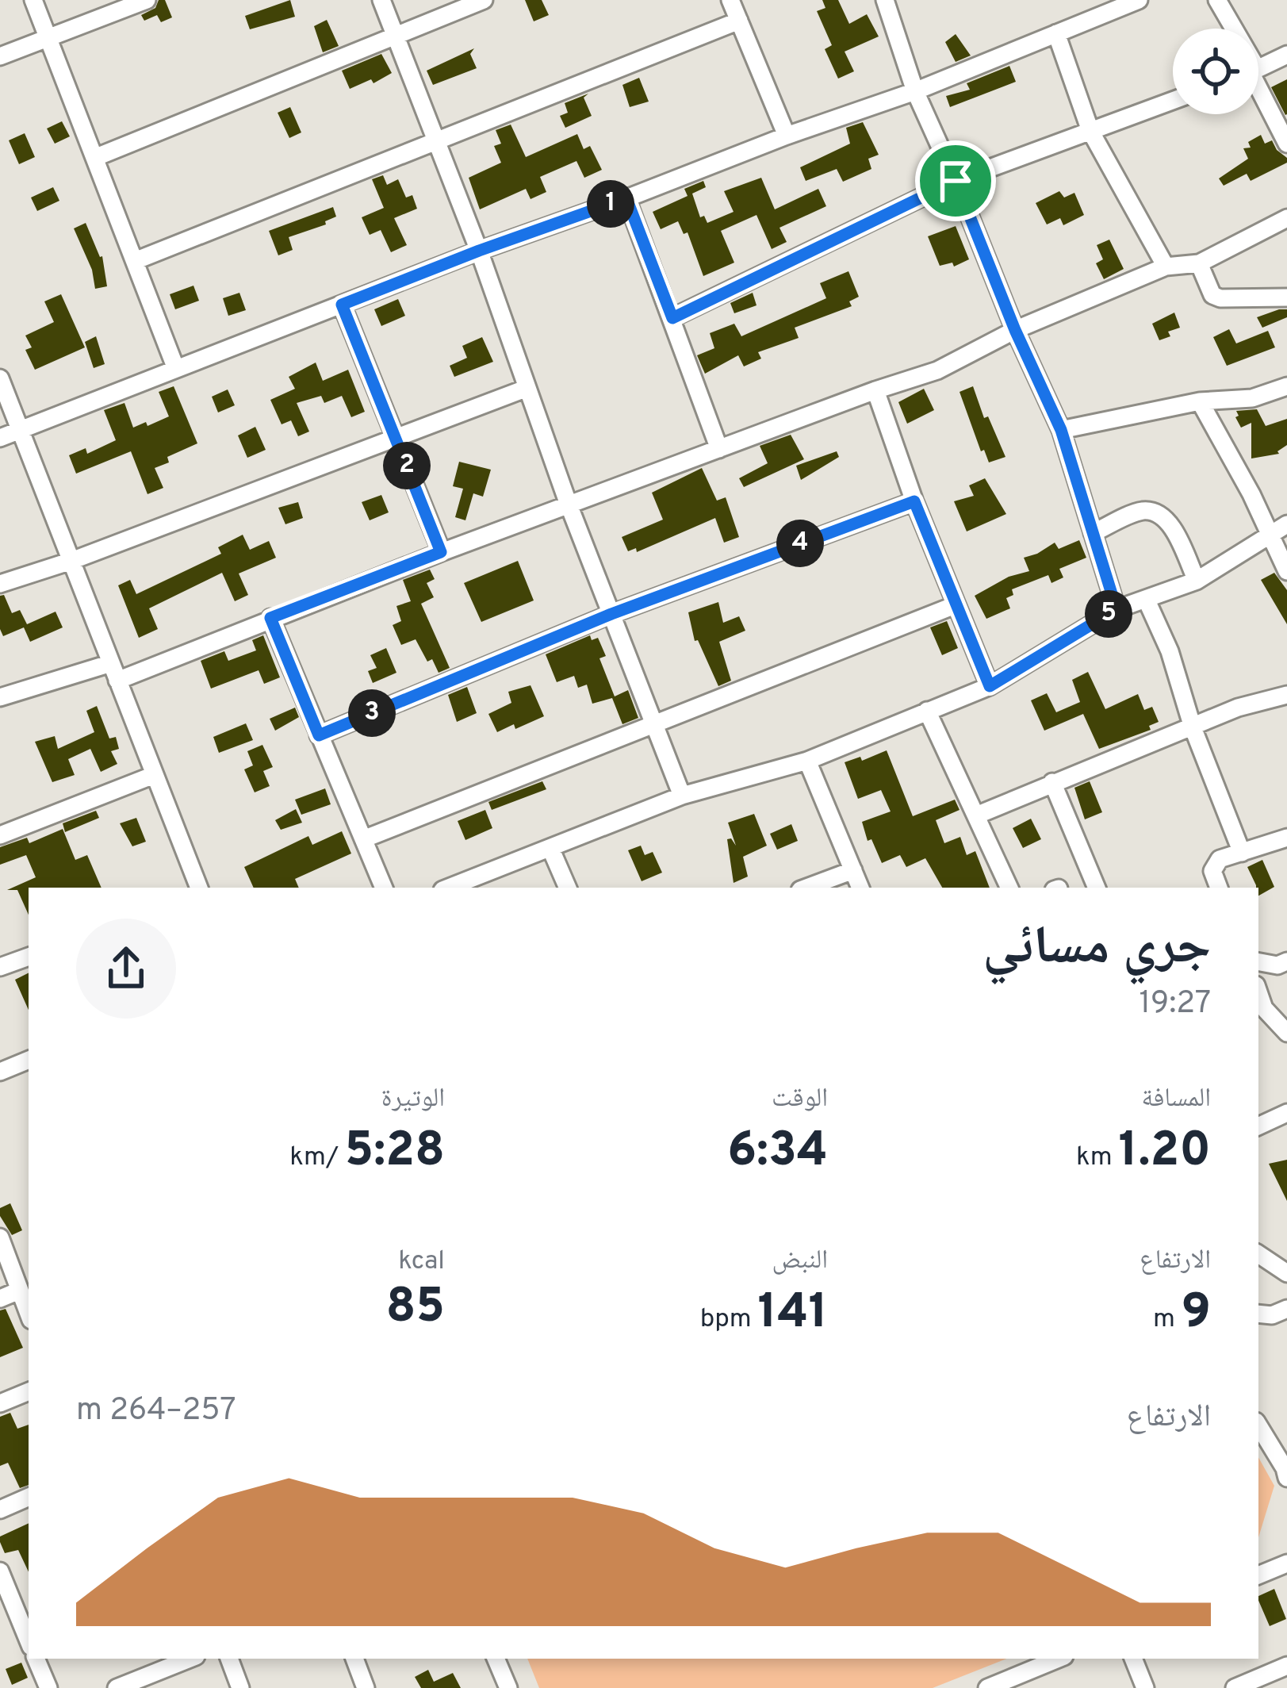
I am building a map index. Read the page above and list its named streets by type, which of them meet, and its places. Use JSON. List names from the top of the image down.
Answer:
{
  "page": {
    "pins": [
      "1",
      "2",
      "4",
      "5",
      "3"
    ],
    "heading": ["جري مسائي", "19:27"],
    "stats": [
      ["المسافة", "1.20 km"],
      ["الوقت", "6:34"],
      ["الوتيرة", "5:28 /km"],
      ["الارتفاع", "9 m"],
      ["النبض", "141 bpm"],
      ["kcal", "85"]
    ],
    "chart": ["الارتفاع", "257–264 m"]
  }
}
